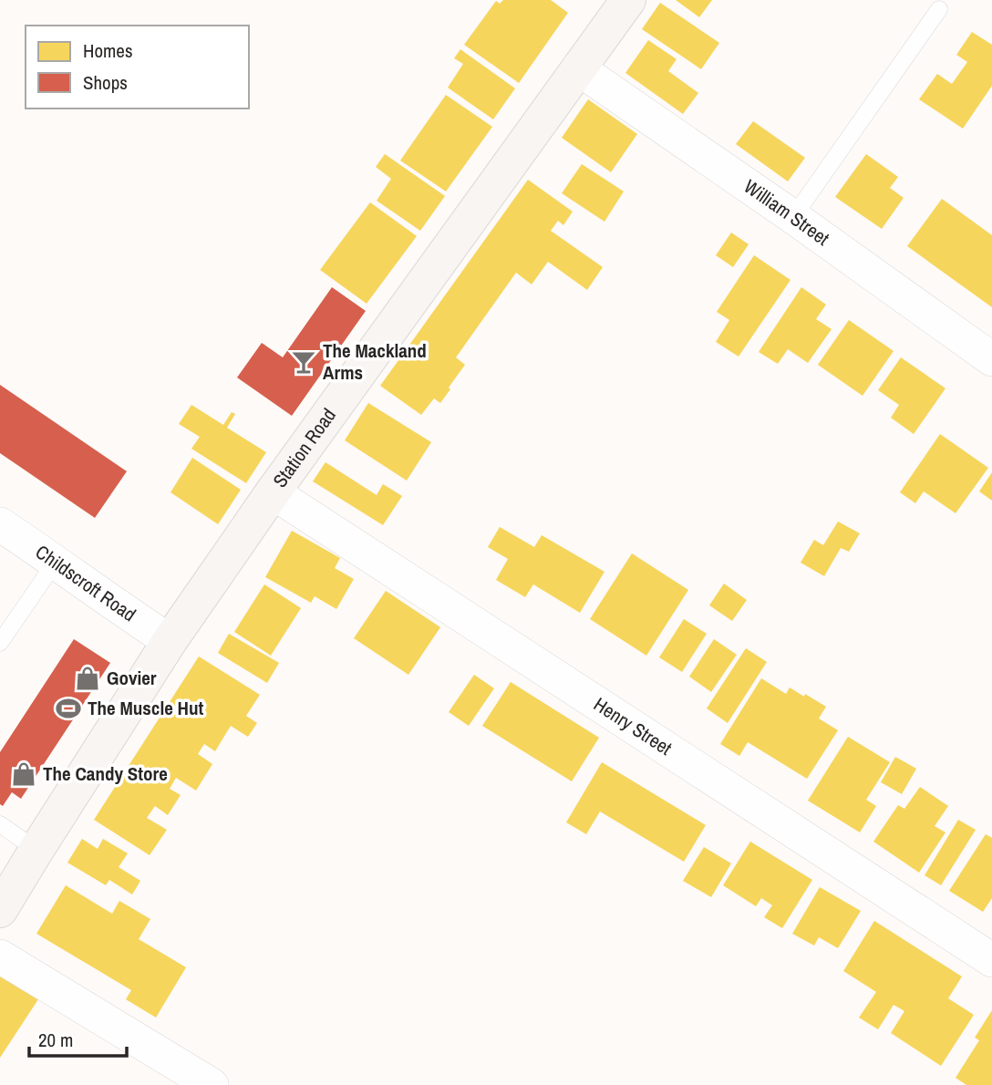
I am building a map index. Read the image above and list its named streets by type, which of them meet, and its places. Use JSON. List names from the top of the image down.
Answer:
{
  "streets": {
    "main road": ["Station Road"],
    "street": ["William Street", "Childscroft Road", "Henry Street"]
  },
  "crossings": [
    ["William Street", "Station Road"],
    ["Station Road", "Childscroft Road"],
    ["Station Road", "Henry Street"]
  ],
  "places": {
    "bar": ["The Mackland Arms"],
    "shop": ["Govier", "The Candy Store"],
    "sports": ["The Muscle Hut"]
  },
  "legend": ["Homes", "Shops"],
  "scale_bar": "20 m"
}
